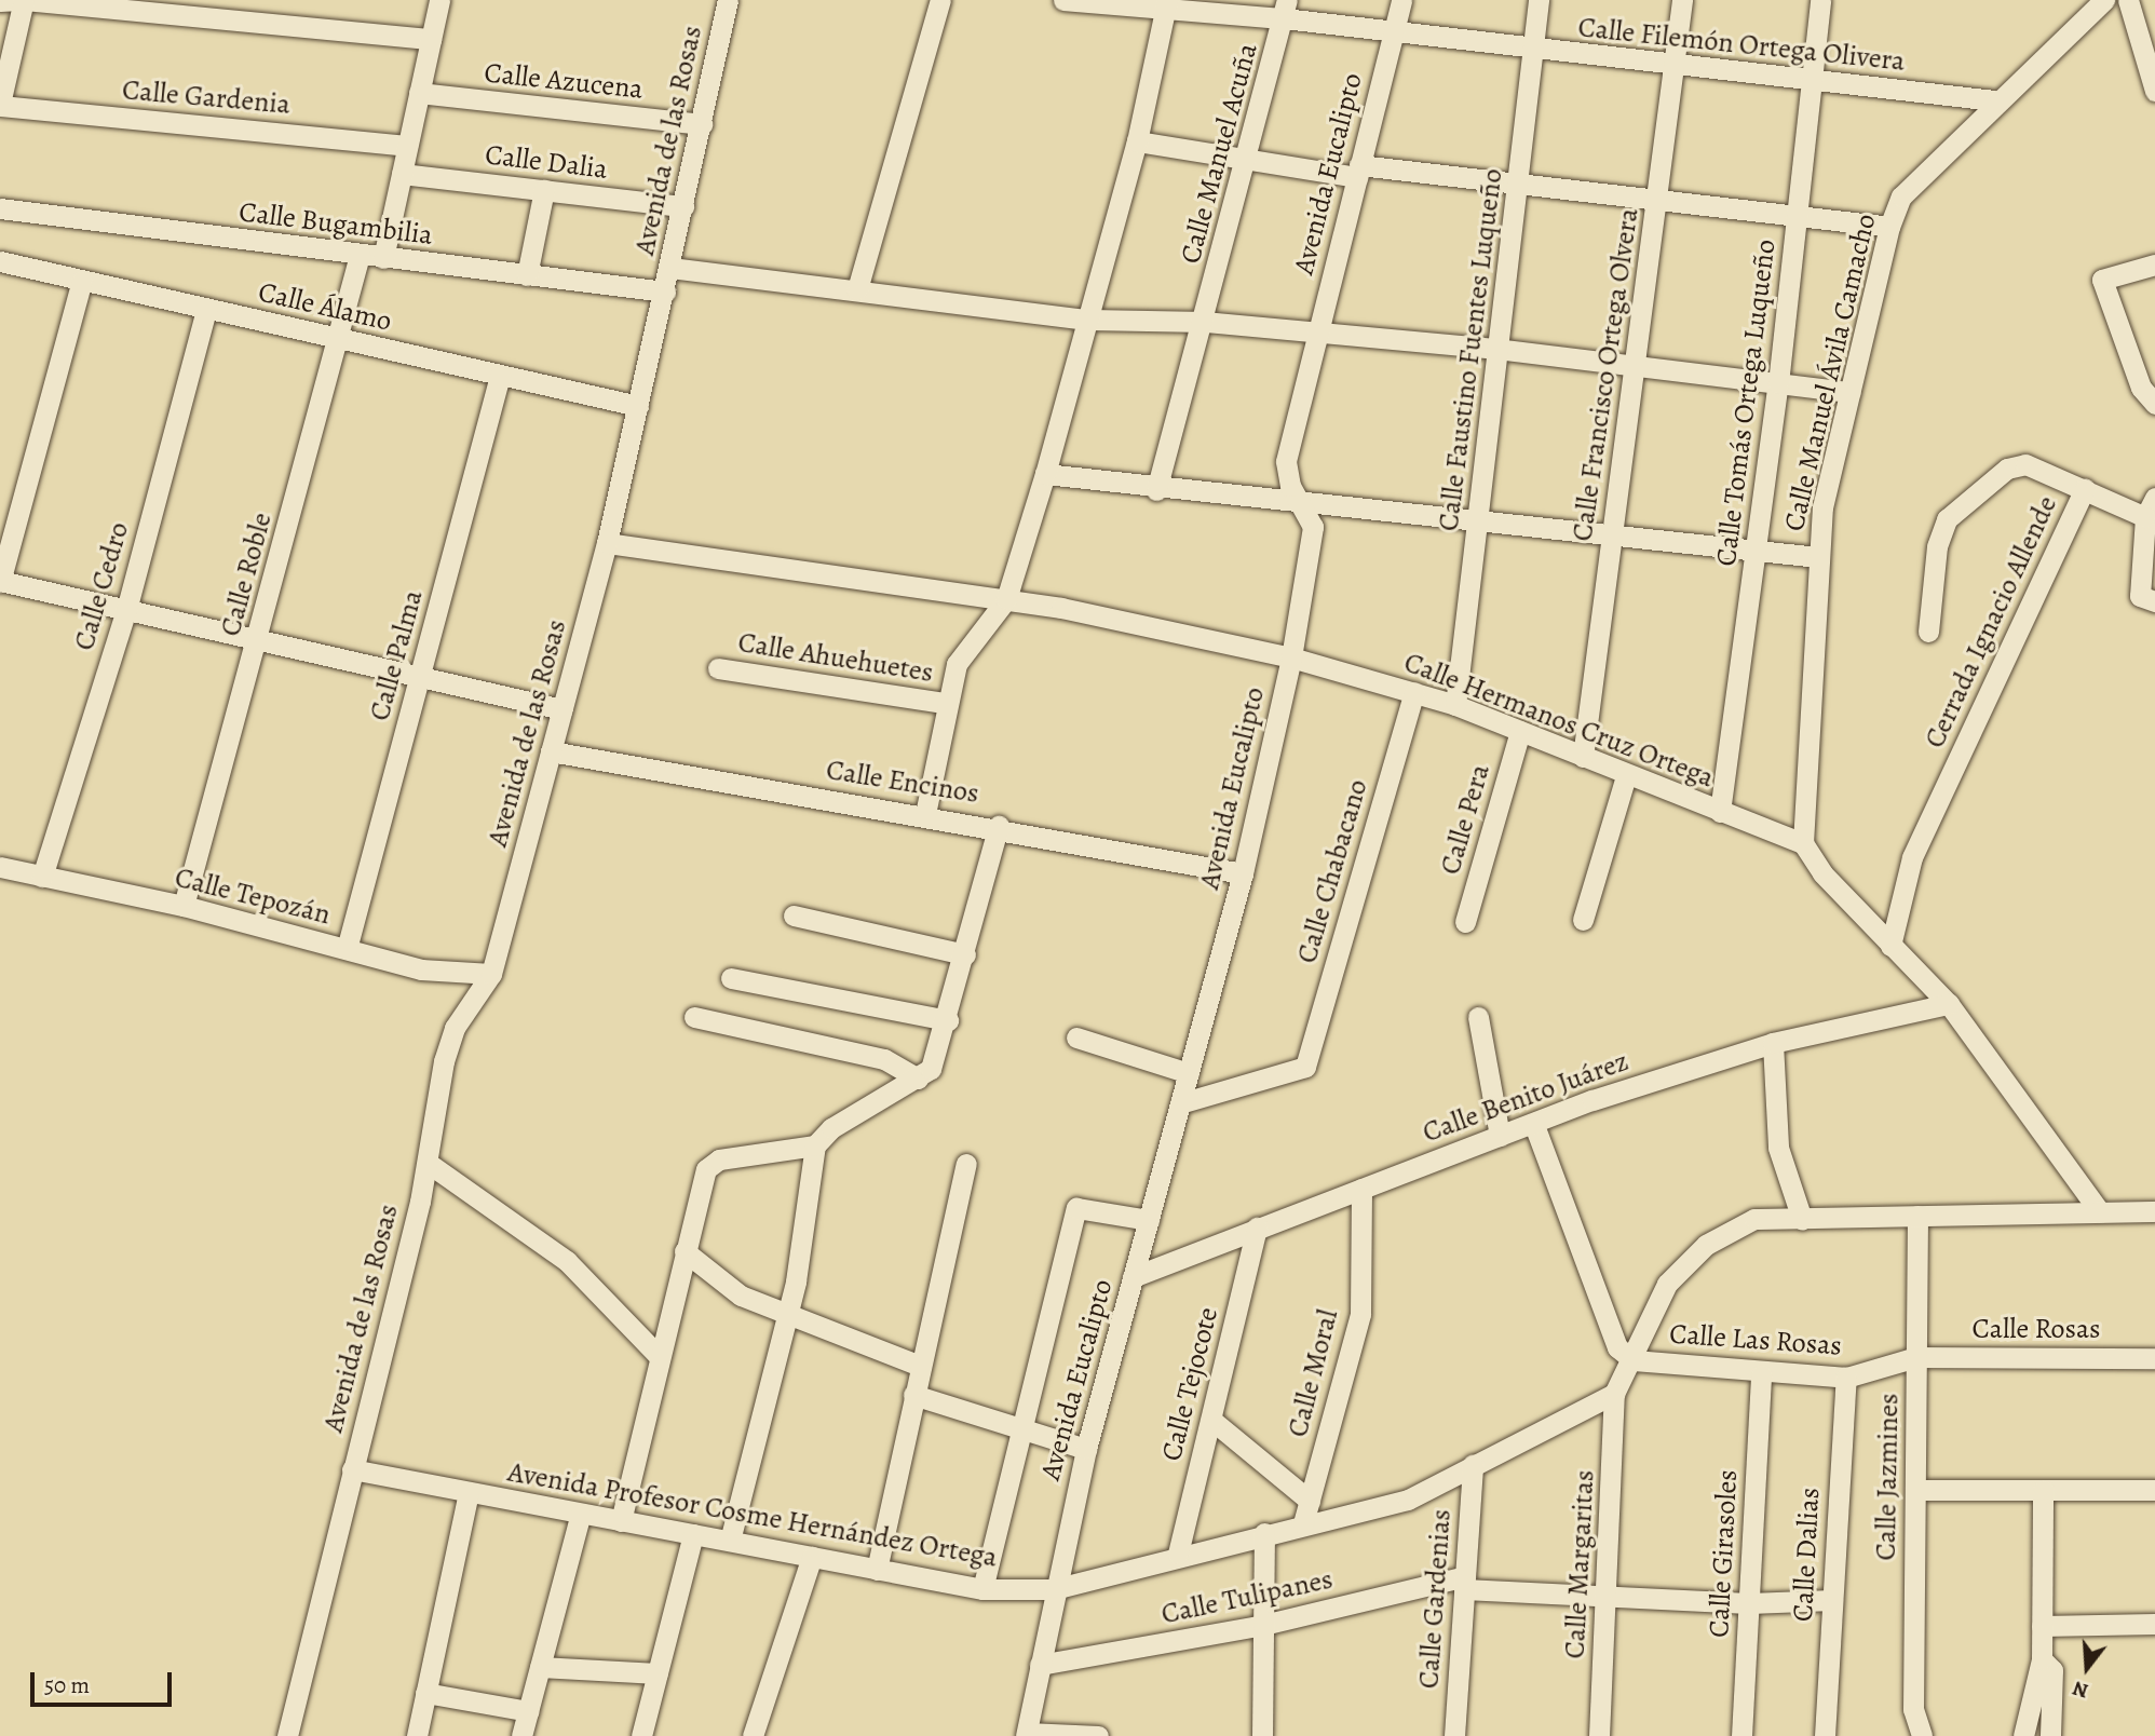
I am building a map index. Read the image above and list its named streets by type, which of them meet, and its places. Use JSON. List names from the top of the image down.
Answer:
{
  "streets": {
    "street": [
      "Calle Filemón Ortega Olivera",
      "Calle Azucena",
      "Calle Gardenia",
      "Avenida de las Rosas",
      "Calle Manuel Acuña",
      "Calle Dalia",
      "Avenida Eucalipto",
      "Calle Bugambilia",
      "Calle Álamo",
      "Calle Faustino Fuentes Luqueño",
      "Calle Manuel Ávila Camacho",
      "Calle Francisco Ortega Olvera",
      "Calle Tomás Ortega Luqueño",
      "Calle Roble",
      "Calle Cedro",
      "Cerrada Ignacio Allende",
      "Calle Palma",
      "Calle Ahuehuetes",
      "Calle Hermanos Cruz Ortega",
      "Calle Encinos",
      "Calle Pera",
      "Calle Chabacano",
      "Calle Tepozán",
      "Calle Benito Juárez",
      "Calle Rosas",
      "Calle Las Rosas",
      "Calle Moral",
      "Calle Tejocote",
      "Calle Jazmines",
      "Avenida Profesor Cosme Hernández Ortega",
      "Calle Girasoles",
      "Calle Dalias",
      "Calle Margaritas",
      "Calle Tulipanes",
      "Calle Gardenias"
    ]
  },
  "crossings": [
    ["Calle Filemón Ortega Olivera", "Calle Manuel Acuña"],
    ["Calle Filemón Ortega Olivera", "Avenida Eucalipto"],
    ["Calle Filemón Ortega Olivera", "Calle Faustino Fuentes Luqueño"],
    ["Calle Filemón Ortega Olivera", "Calle Manuel Ávila Camacho"],
    ["Calle Filemón Ortega Olivera", "Calle Francisco Ortega Olvera"],
    ["Calle Filemón Ortega Olivera", "Calle Tomás Ortega Luqueño"],
    ["Calle Azucena", "Avenida de las Rosas"],
    ["Avenida de las Rosas", "Calle Dalia"],
    ["Avenida de las Rosas", "Calle Bugambilia"],
    ["Avenida de las Rosas", "Calle Álamo"],
    ["Avenida de las Rosas", "Calle Hermanos Cruz Ortega"],
    ["Avenida de las Rosas", "Calle Encinos"],
    ["Avenida de las Rosas", "Calle Tepozán"],
    ["Avenida de las Rosas", "Avenida Profesor Cosme Hernández Ortega"],
    ["Avenida Eucalipto", "Calle Hermanos Cruz Ortega"],
    ["Avenida Eucalipto", "Calle Encinos"],
    ["Avenida Eucalipto", "Calle Chabacano"],
    ["Avenida Eucalipto", "Calle Benito Juárez"],
    ["Avenida Eucalipto", "Avenida Profesor Cosme Hernández Ortega"],
    ["Avenida Eucalipto", "Calle Tulipanes"],
    ["Calle Bugambilia", "Calle Roble"],
    ["Calle Álamo", "Calle Roble"],
    ["Calle Álamo", "Calle Cedro"],
    ["Calle Álamo", "Calle Palma"],
    ["Calle Faustino Fuentes Luqueño", "Calle Hermanos Cruz Ortega"],
    ["Calle Manuel Ávila Camacho", "Calle Hermanos Cruz Ortega"],
    ["Calle Francisco Ortega Olvera", "Calle Hermanos Cruz Ortega"],
    ["Calle Tomás Ortega Luqueño", "Calle Hermanos Cruz Ortega"],
    ["Calle Roble", "Calle Tepozán"],
    ["Calle Cedro", "Calle Tepozán"],
    ["Calle Palma", "Calle Tepozán"],
    ["Calle Hermanos Cruz Ortega", "Calle Pera"],
    ["Calle Hermanos Cruz Ortega", "Calle Chabacano"],
    ["Calle Benito Juárez", "Calle Moral"],
    ["Calle Benito Juárez", "Calle Tejocote"],
    ["Calle Rosas", "Calle Las Rosas"],
    ["Calle Rosas", "Calle Jazmines"],
    ["Calle Las Rosas", "Calle Jazmines"],
    ["Calle Las Rosas", "Calle Girasoles"],
    ["Calle Las Rosas", "Calle Dalias"],
    ["Calle Moral", "Avenida Profesor Cosme Hernández Ortega"],
    ["Calle Tejocote", "Avenida Profesor Cosme Hernández Ortega"],
    ["Avenida Profesor Cosme Hernández Ortega", "Calle Margaritas"],
    ["Avenida Profesor Cosme Hernández Ortega", "Calle Gardenias"],
    ["Calle Girasoles", "Calle Tulipanes"],
    ["Calle Dalias", "Calle Tulipanes"],
    ["Calle Margaritas", "Calle Tulipanes"],
    ["Calle Tulipanes", "Calle Gardenias"]
  ],
  "scale_bar": "50 m",
  "north": "bottom"
}
